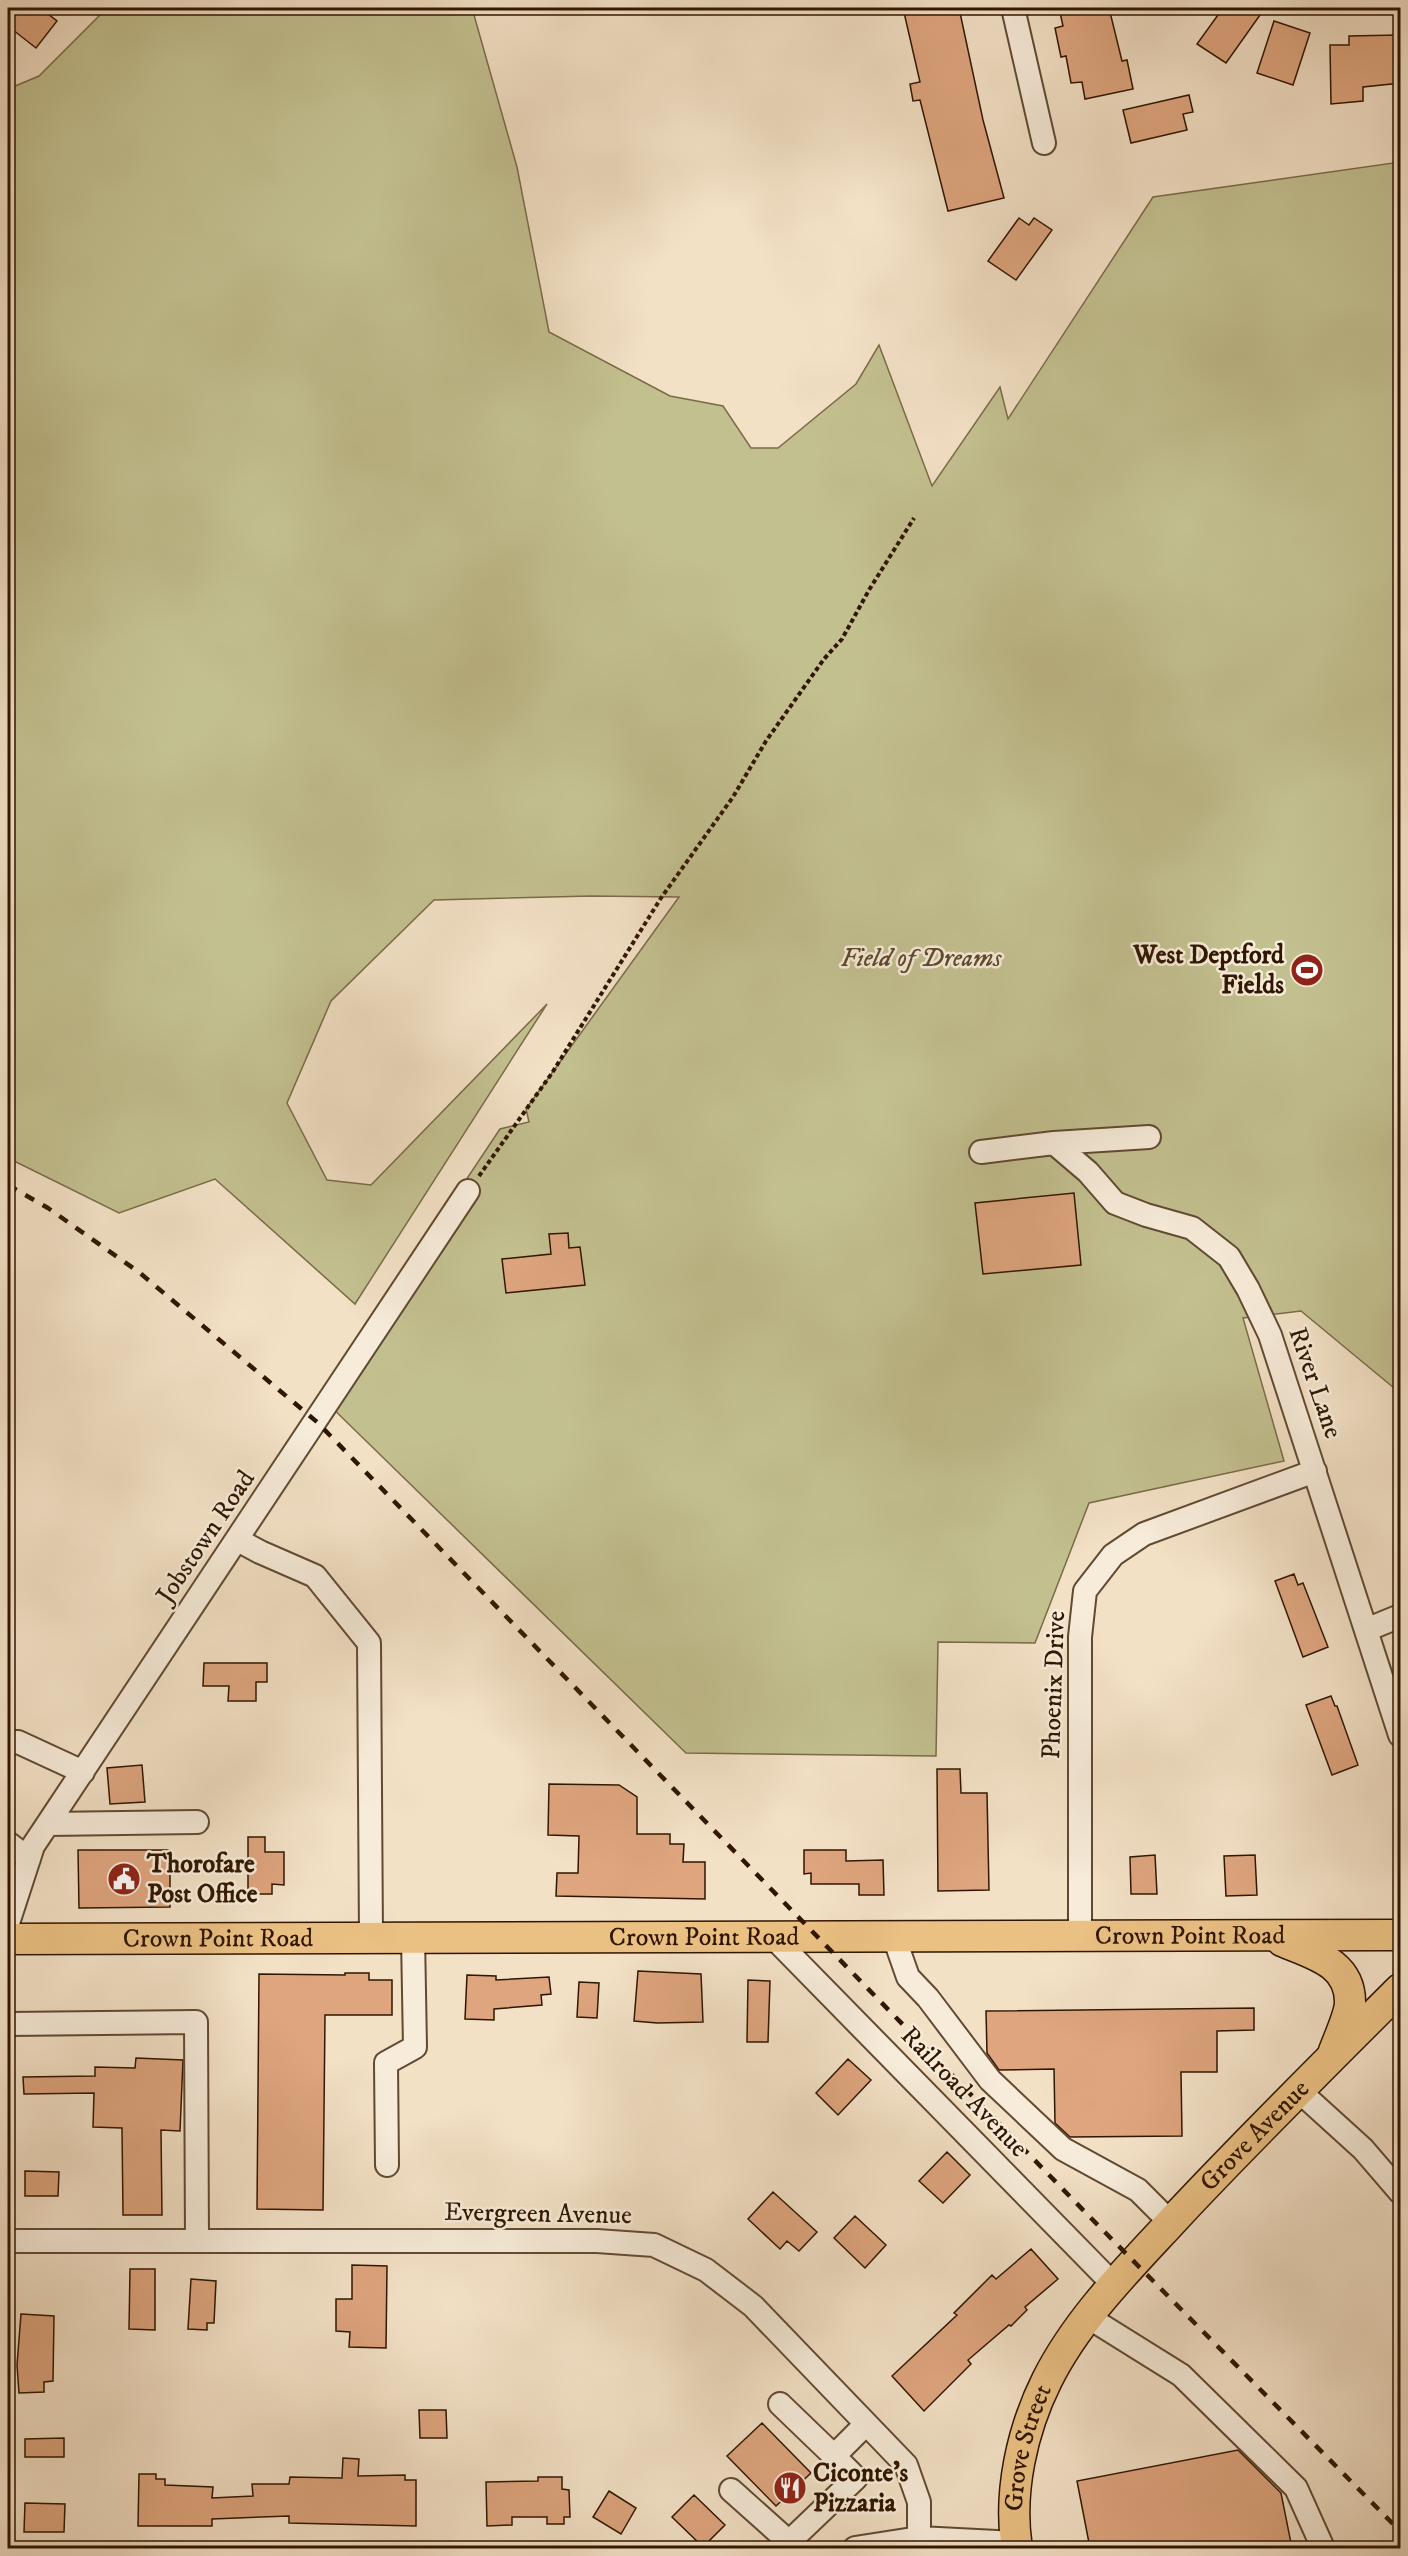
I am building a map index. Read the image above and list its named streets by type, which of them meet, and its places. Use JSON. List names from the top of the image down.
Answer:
{
  "streets": {
    "main road": ["Crown Point Road", "Grove Avenue", "Grove Street"],
    "street": [
      "River Lane",
      "Jobstown Road",
      "Phoenix Drive",
      "Railroad Avenue",
      "Evergreen Avenue"
    ]
  },
  "crossings": [
    ["River Lane", "Phoenix Drive"],
    ["Phoenix Drive", "Crown Point Road"],
    ["Crown Point Road", "Railroad Avenue"],
    ["Railroad Avenue", "Grove Avenue"],
    ["Railroad Avenue", "Grove Street"],
    ["Grove Avenue", "Grove Street"],
    ["Evergreen Avenue", "Grove Street"]
  ],
  "parks": ["Field of Dreams"],
  "places": {
    "sports": ["West Deptford Fields"],
    "public building": ["Thorofare Post Office"],
    "restaurant": ["Ciconte's Pizzaria"]
  }
}
